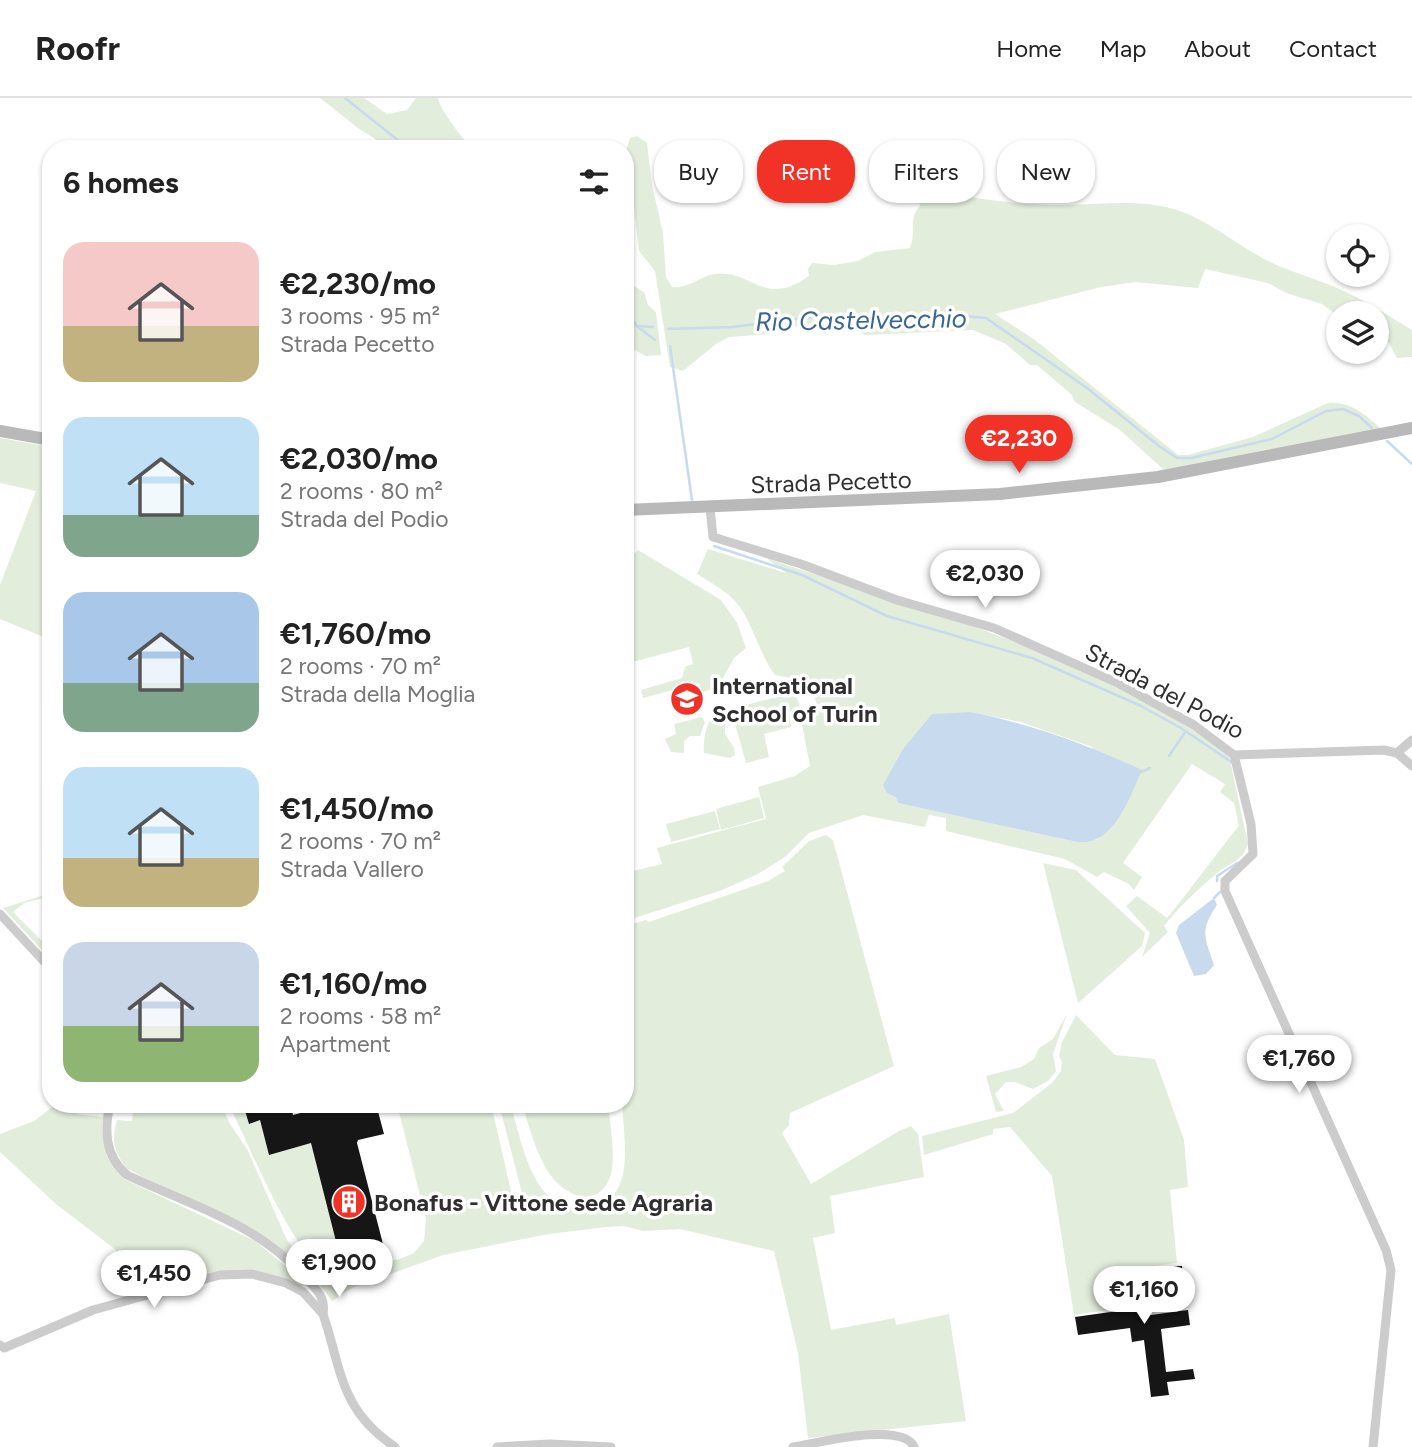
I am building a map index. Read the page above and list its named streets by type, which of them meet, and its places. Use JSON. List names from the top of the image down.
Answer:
{
  "streets": {
    "main road": ["Strada Pecetto"],
    "street": ["Strada del Podio"]
  },
  "crossings": [
    ["Strada Pecetto", "Strada del Podio"]
  ],
  "water": ["Rio Castelvecchio"],
  "places": {
    "school or university": ["International School of Turin"],
    "building": ["Bonafus - Vittone sede Agraria"]
  },
  "page": {
    "header": "Roofr",
    "nav": [
      "Home",
      "Map",
      "About",
      "Contact"
    ],
    "chip": [
      "Buy",
      "Rent",
      "Filters",
      "New"
    ],
    "heading": "6 homes",
    "list": [
      {
        "name": "€2,230/mo",
        "note": "3 rooms · 95 m² · Strada Pecetto"
      },
      {
        "name": "€2,030/mo",
        "note": "2 rooms · 80 m² · Strada del Podio"
      },
      {
        "name": "€1,760/mo",
        "note": "2 rooms · 70 m² · Strada della Moglia"
      },
      {
        "name": "€1,450/mo",
        "note": "2 rooms · 70 m² · Strada Vallero"
      },
      {
        "name": "€1,160/mo",
        "note": "2 rooms · 58 m² · Apartment"
      }
    ],
    "price": [
      "€2,230",
      "€2,030",
      "€1,760",
      "€1,900",
      "€1,450",
      "€1,160"
    ]
  }
}
